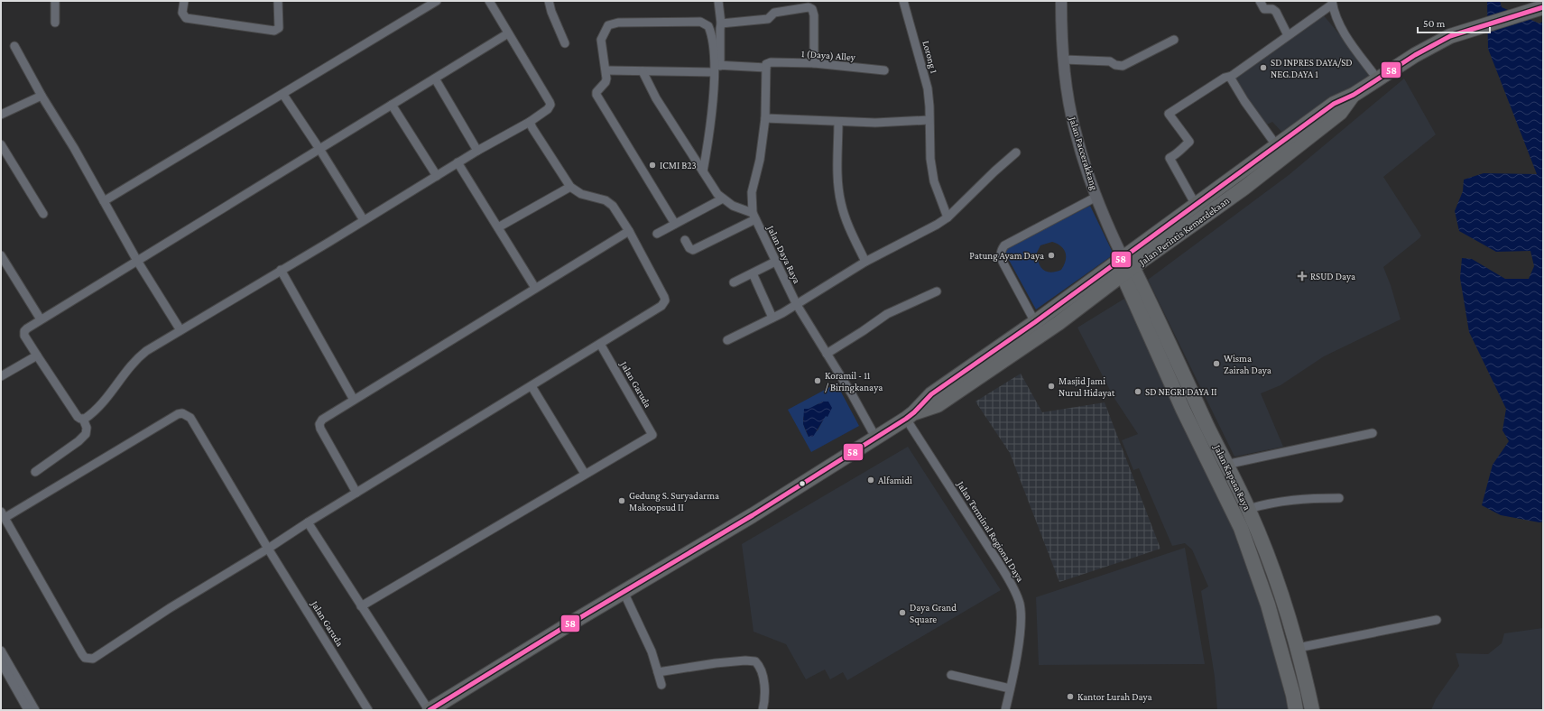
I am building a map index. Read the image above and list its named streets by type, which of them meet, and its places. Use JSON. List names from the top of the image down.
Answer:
{
  "streets": {
    "highway": ["Jalan Perintis Kemerdekaan", "Jalan Kapasa Raya"],
    "main road": ["Jalan Paccerakkang"],
    "street": [
      "1 (Daya) Alley",
      "Lorong 1",
      "Jalan Daya Raya",
      "Jalan Garuda",
      "Jalan Terminal Regional Daya"
    ]
  },
  "crossings": [
    ["1 (Daya) Alley", "Jalan Daya Raya"],
    ["Jalan Paccerakkang", "Jalan Perintis Kemerdekaan"],
    ["Jalan Paccerakkang", "Jalan Kapasa Raya"],
    ["Jalan Perintis Kemerdekaan", "Jalan Daya Raya"],
    ["Jalan Perintis Kemerdekaan", "Jalan Kapasa Raya"],
    ["Jalan Perintis Kemerdekaan", "Jalan Terminal Regional Daya"]
  ],
  "places": {
    "other": [
      "SD INPRES DAYA/SD NEG.DAYA 1",
      "ICMI B23",
      "Patung Ayam Daya",
      "Wisma Zairah Daya",
      "Koramil - 11 / Biringkanaya",
      "Masjid Jami Nurul Hidayat",
      "SD NEGRI DAYA II",
      "Alfamidi",
      "Gedung S. Suryadarma Makoopsud II",
      "Daya Grand Square",
      "Kantor Lurah Daya"
    ],
    "health": ["RSUD Daya"]
  },
  "lines": ["transit line 58"],
  "scale_bar": "50 m"
}
